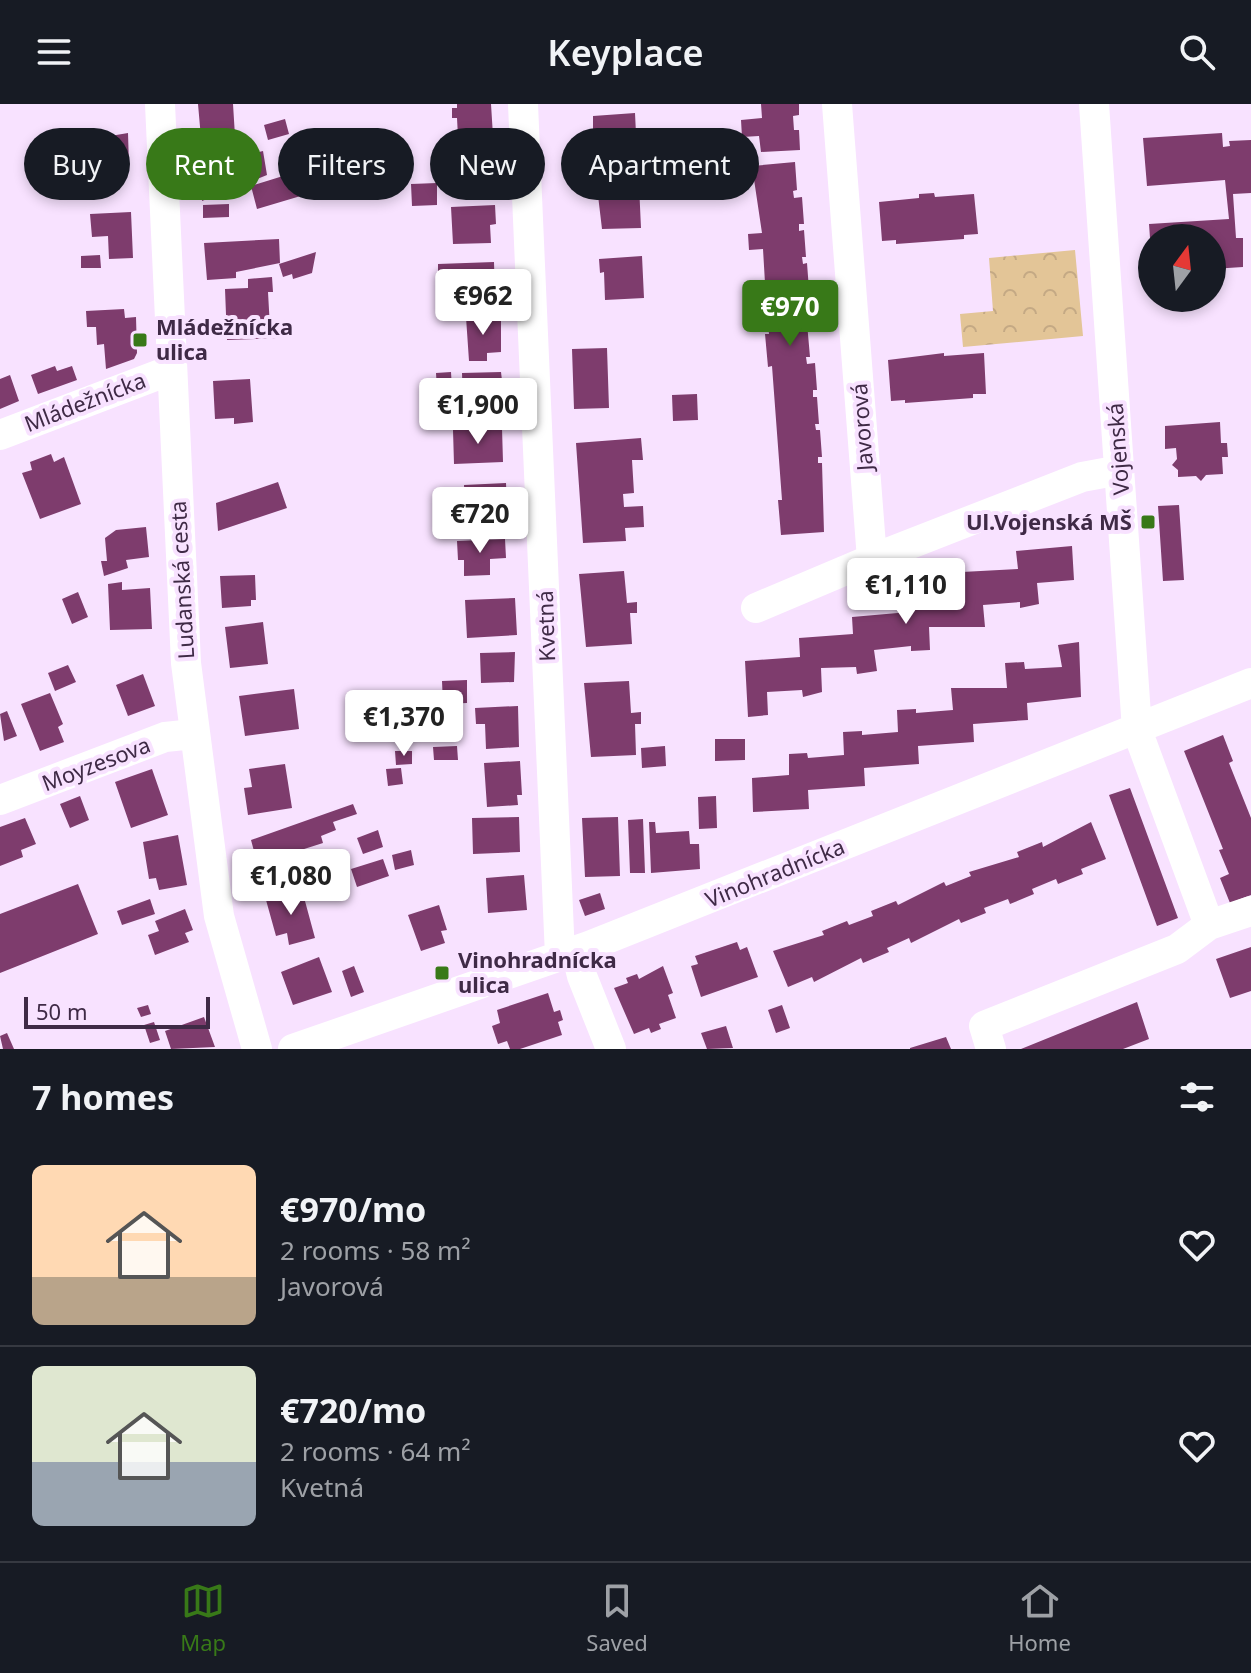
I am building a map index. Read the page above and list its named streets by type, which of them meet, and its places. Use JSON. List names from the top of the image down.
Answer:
{
  "streets": {
    "street": [
      "Mládežnícka",
      "Javorová",
      "Vojenská",
      "Ludanská cesta",
      "Kvetná",
      "Moyzesova",
      "Vinohradnícka"
    ]
  },
  "crossings": [
    ["Mládežnícka", "Ludanská cesta"],
    ["Vojenská", "Vinohradnícka"],
    ["Ludanská cesta", "Moyzesova"],
    ["Kvetná", "Vinohradnícka"]
  ],
  "places": {
    "transit": ["Mládežnícka ulica", "Ul.Vojenská MŠ", "Vinohradnícka ulica"]
  },
  "scale_bar": "50 m",
  "north": "top",
  "page": {
    "header": "Keyplace",
    "chip": [
      "Buy",
      "Rent",
      "Filters",
      "New",
      "Apartment"
    ],
    "price": [
      "€962",
      "€970",
      "€1,900",
      "€720",
      "€1,110",
      "€1,370",
      "€1,080"
    ],
    "scale": "50 m",
    "heading": "7 homes",
    "list": [
      {
        "name": "€970/mo",
        "note": "2 rooms · 58 m² · Javorová"
      },
      {
        "name": "€720/mo",
        "note": "2 rooms · 64 m² · Kvetná"
      }
    ],
    "tabs": ["Map", "Saved", "Home"]
  }
}
